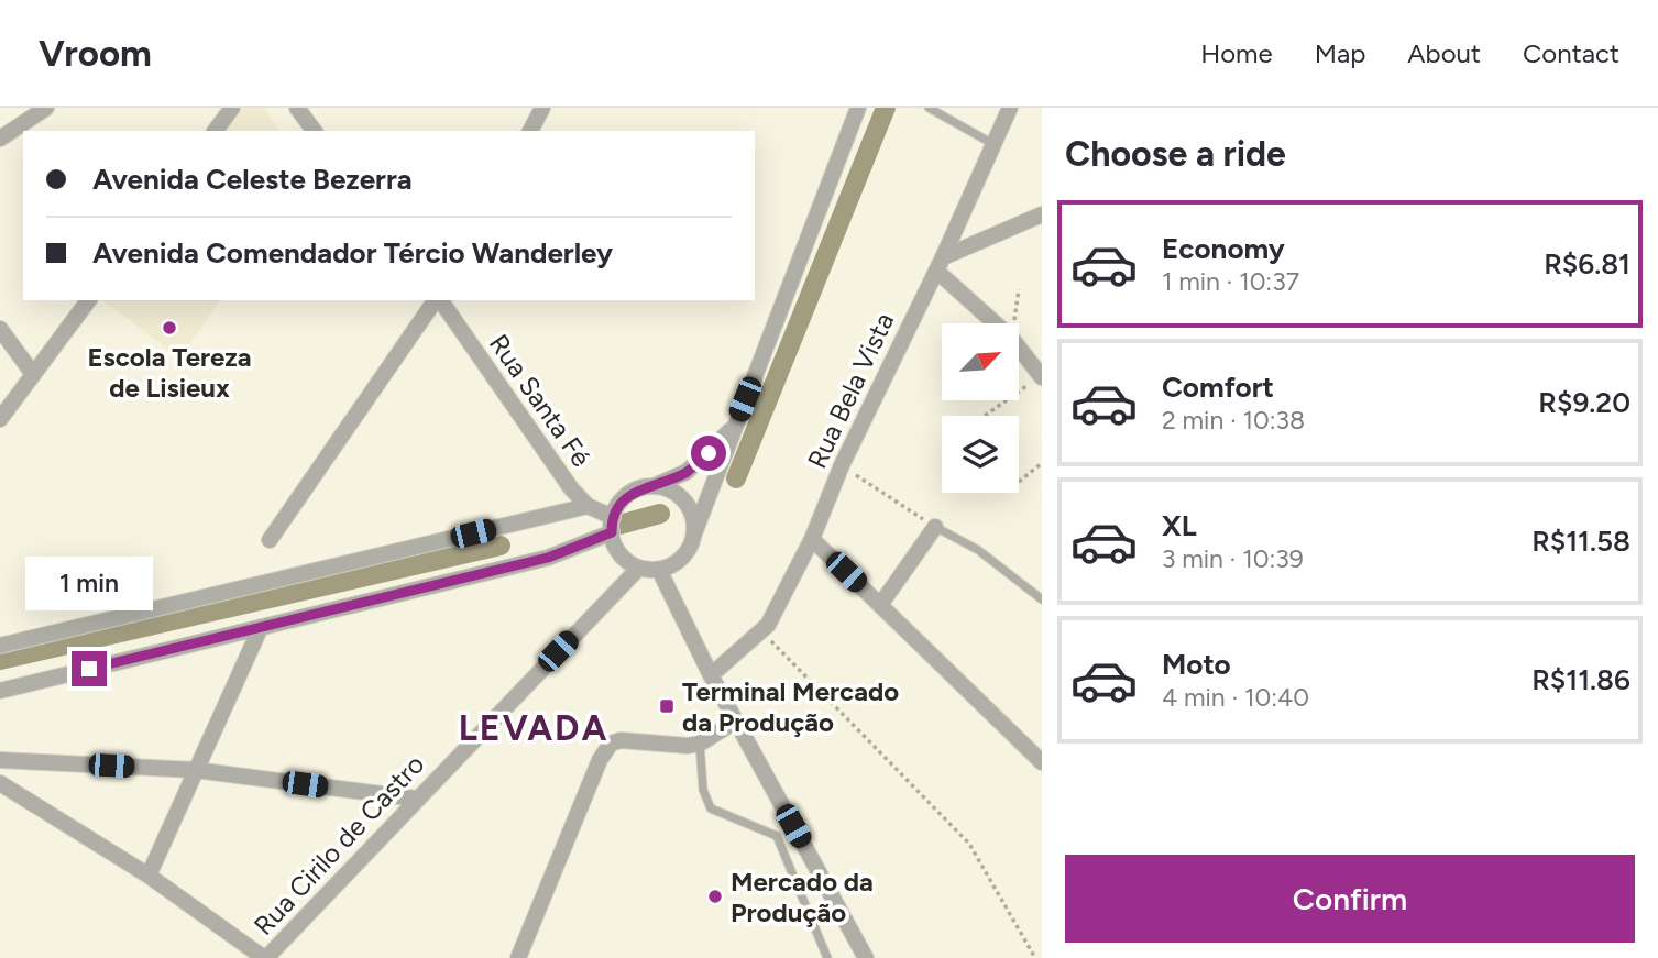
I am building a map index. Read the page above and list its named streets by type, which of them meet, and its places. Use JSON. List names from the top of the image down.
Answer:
{
  "streets": {
    "street": ["Rua Bela Vista", "Rua Santa Fé", "Rua Cirilo de Castro"]
  },
  "crossings": [
    ["Rua Santa Fé", "Rua Cirilo de Castro"]
  ],
  "districts": ["LEVADA"],
  "places": {
    "other": ["Escola Tereza de Lisieux", "Mercado da Produção"],
    "transit": ["Terminal Mercado da Produção"]
  },
  "north": "top right",
  "page": {
    "header": "Vroom",
    "nav": [
      "Home",
      "Map",
      "About",
      "Contact"
    ],
    "heading": "Choose a ride",
    "banner": ["Avenida Celeste Bezerra", "Avenida Comendador Tércio Wanderley"],
    "list": [
      {
        "name": "Economy",
        "note": "1 min · 10:37",
        "value": "R$6.81"
      },
      {
        "name": "Comfort",
        "note": "2 min · 10:38",
        "value": "R$9.20"
      },
      {
        "name": "XL",
        "note": "3 min · 10:39",
        "value": "R$11.58"
      },
      {
        "name": "Moto",
        "note": "4 min · 10:40",
        "value": "R$11.86"
      }
    ],
    "bubble": "1 min",
    "buttons": "Confirm"
  }
}
